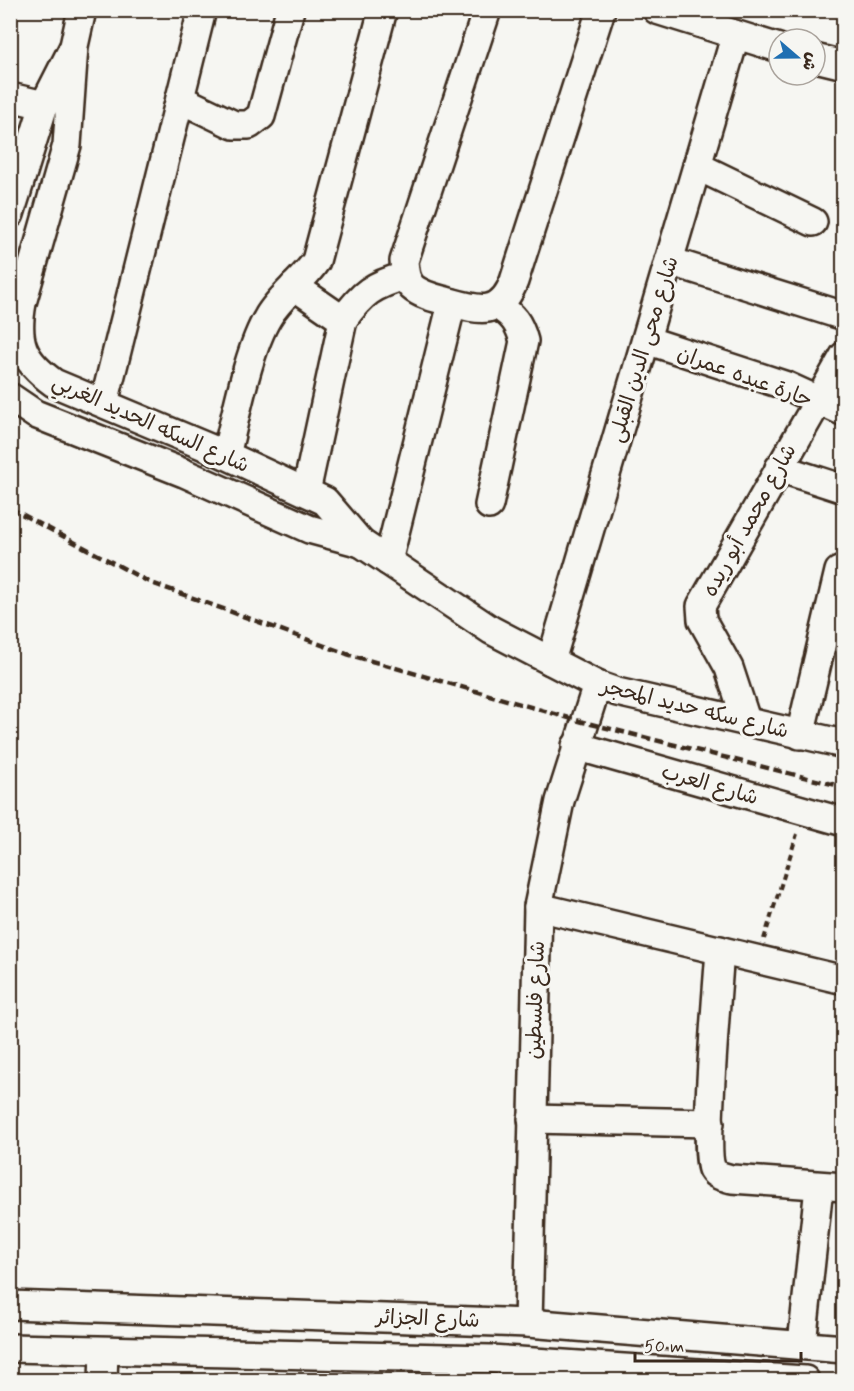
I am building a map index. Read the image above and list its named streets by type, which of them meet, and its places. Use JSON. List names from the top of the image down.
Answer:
{
  "streets": {
    "street": [
      "شارع محى الدين القبلى",
      "حارة عبده عمران",
      "شارع السكه الحديد الغربي",
      "شارع محمد أبو ريده",
      "شارع سكه حديد المحجر",
      "شارع العرب",
      "شارع فلسطين",
      "شارع الجزائر"
    ]
  },
  "crossings": [
    ["شارع محى الدين القبلى", "حارة عبده عمران"],
    ["شارع محى الدين القبلى", "شارع السكه الحديد الغربي"],
    ["شارع محى الدين القبلى", "شارع سكه حديد المحجر"],
    ["حارة عبده عمران", "شارع محمد أبو ريده"],
    ["شارع السكه الحديد الغربي", "شارع سكه حديد المحجر"],
    ["شارع محمد أبو ريده", "شارع سكه حديد المحجر"],
    ["شارع سكه حديد المحجر", "شارع فلسطين"],
    ["شارع العرب", "شارع فلسطين"],
    ["شارع فلسطين", "شارع الجزائر"]
  ],
  "scale_bar": "50 m",
  "north": "right"
}
